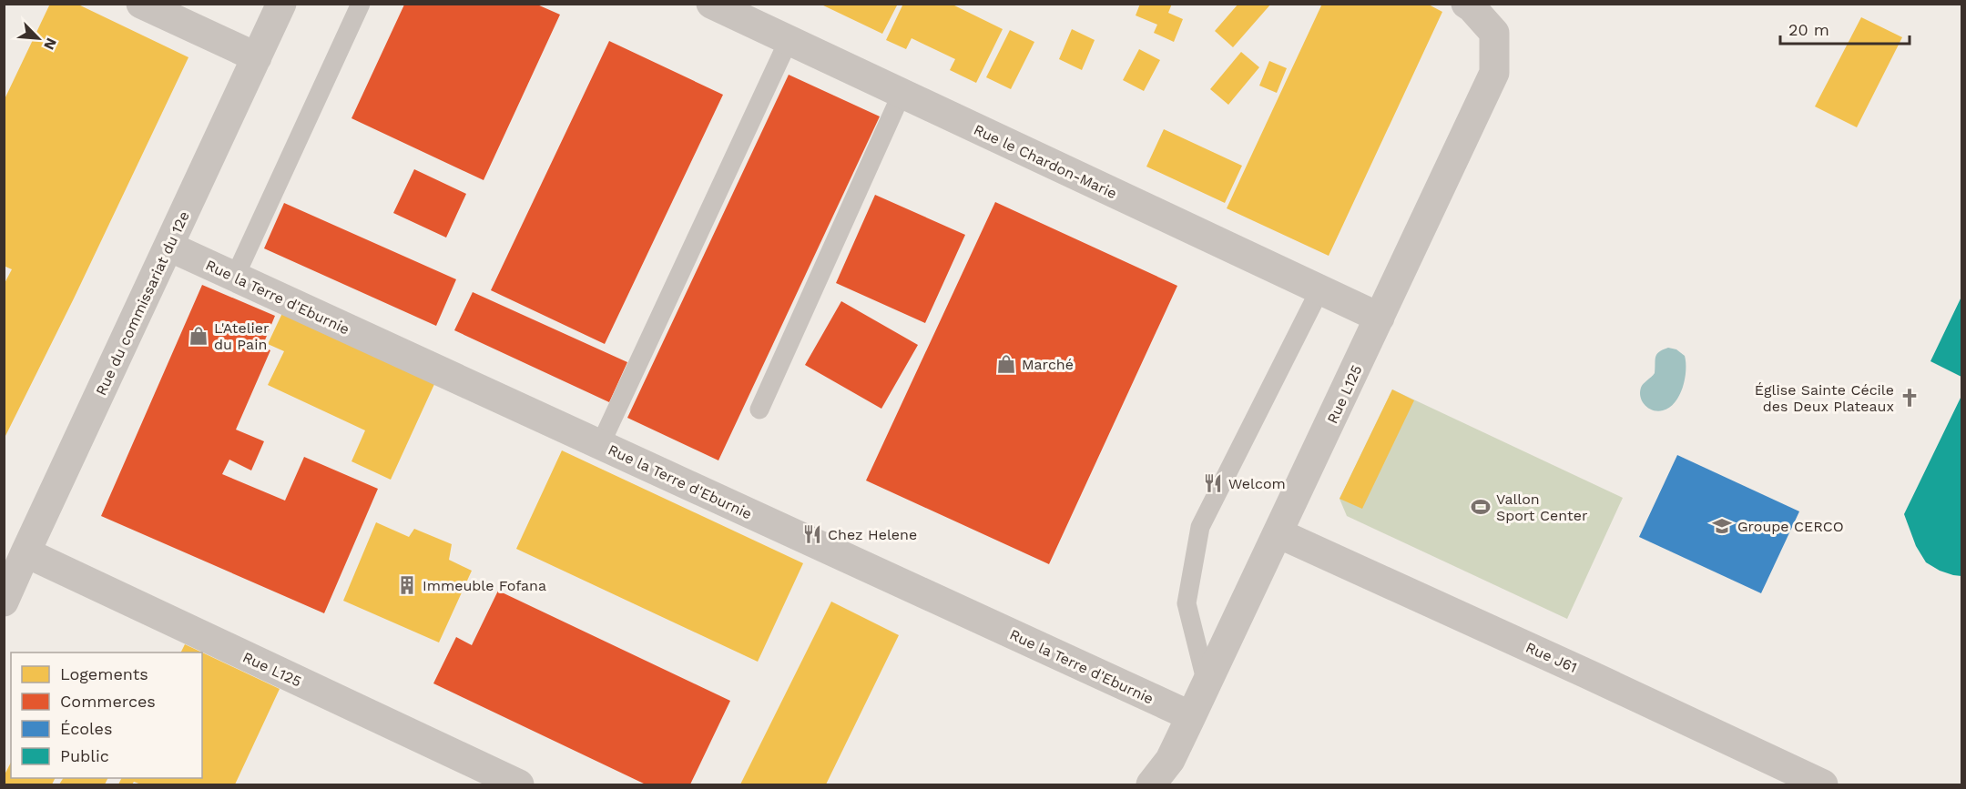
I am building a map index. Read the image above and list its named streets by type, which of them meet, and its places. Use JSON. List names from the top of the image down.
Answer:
{
  "streets": {
    "street": [
      "Rue le Chardon-Marie",
      "Rue la Terre d'Eburnie",
      "Rue du commissariat du 12e",
      "Rue L125",
      "Rue J61"
    ]
  },
  "crossings": [
    ["Rue le Chardon-Marie", "Rue L125"],
    ["Rue la Terre d'Eburnie", "Rue du commissariat du 12e"],
    ["Rue la Terre d'Eburnie", "Rue L125"],
    ["Rue du commissariat du 12e", "Rue L125"],
    ["Rue L125", "Rue J61"]
  ],
  "places": {
    "shop": ["L'Atelier du Pain", "Marché"],
    "church": ["Église Sainte Cécile des Deux Plateaux"],
    "restaurant": ["Welcom", "Chez Helene"],
    "sports": ["Vallon Sport Center"],
    "school or university": ["Groupe CERCO"],
    "building": ["Immeuble Fofana"]
  },
  "legend": [
    "Logements",
    "Commerces",
    "Écoles",
    "Public"
  ],
  "scale_bar": "20 m",
  "north": "bottom right"
}
